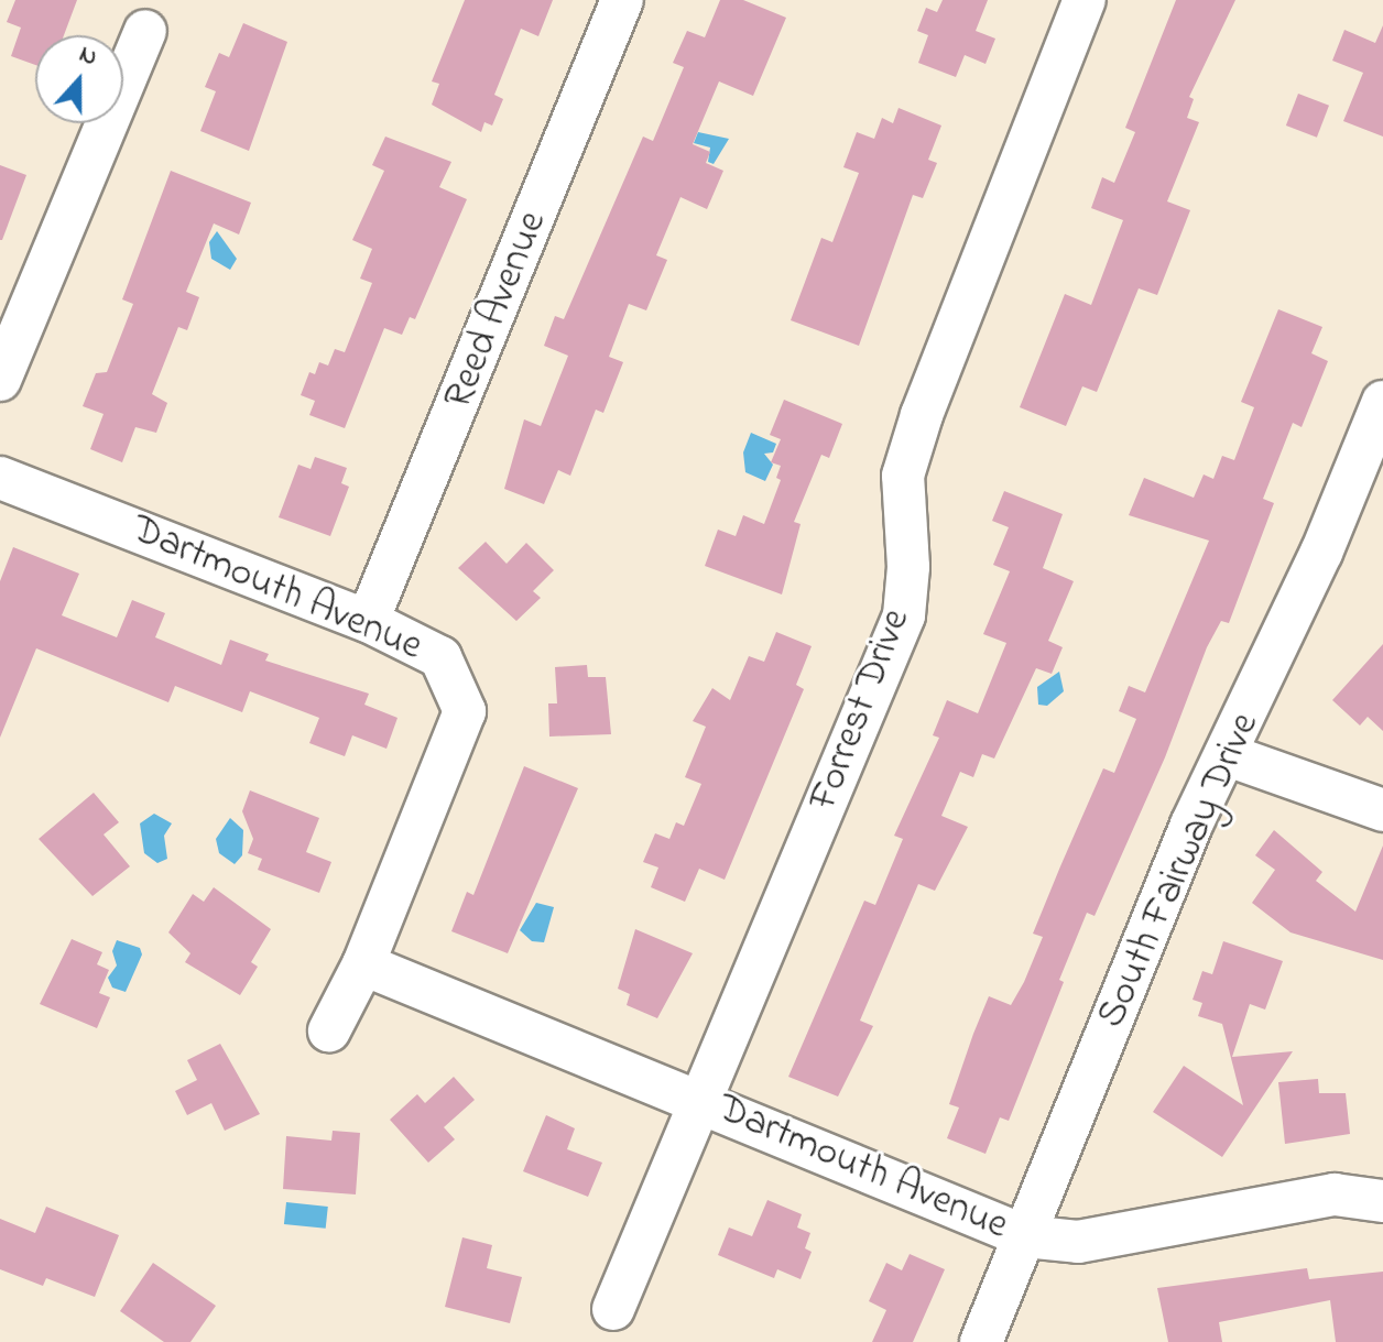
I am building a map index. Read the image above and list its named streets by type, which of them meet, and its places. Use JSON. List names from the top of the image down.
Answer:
{
  "streets": {
    "street": [
      "Reed Avenue",
      "Dartmouth Avenue",
      "Forrest Drive",
      "South Fairway Drive"
    ]
  },
  "crossings": [
    ["Reed Avenue", "Dartmouth Avenue"],
    ["Dartmouth Avenue", "Forrest Drive"],
    ["Dartmouth Avenue", "South Fairway Drive"]
  ],
  "north": "top"
}
